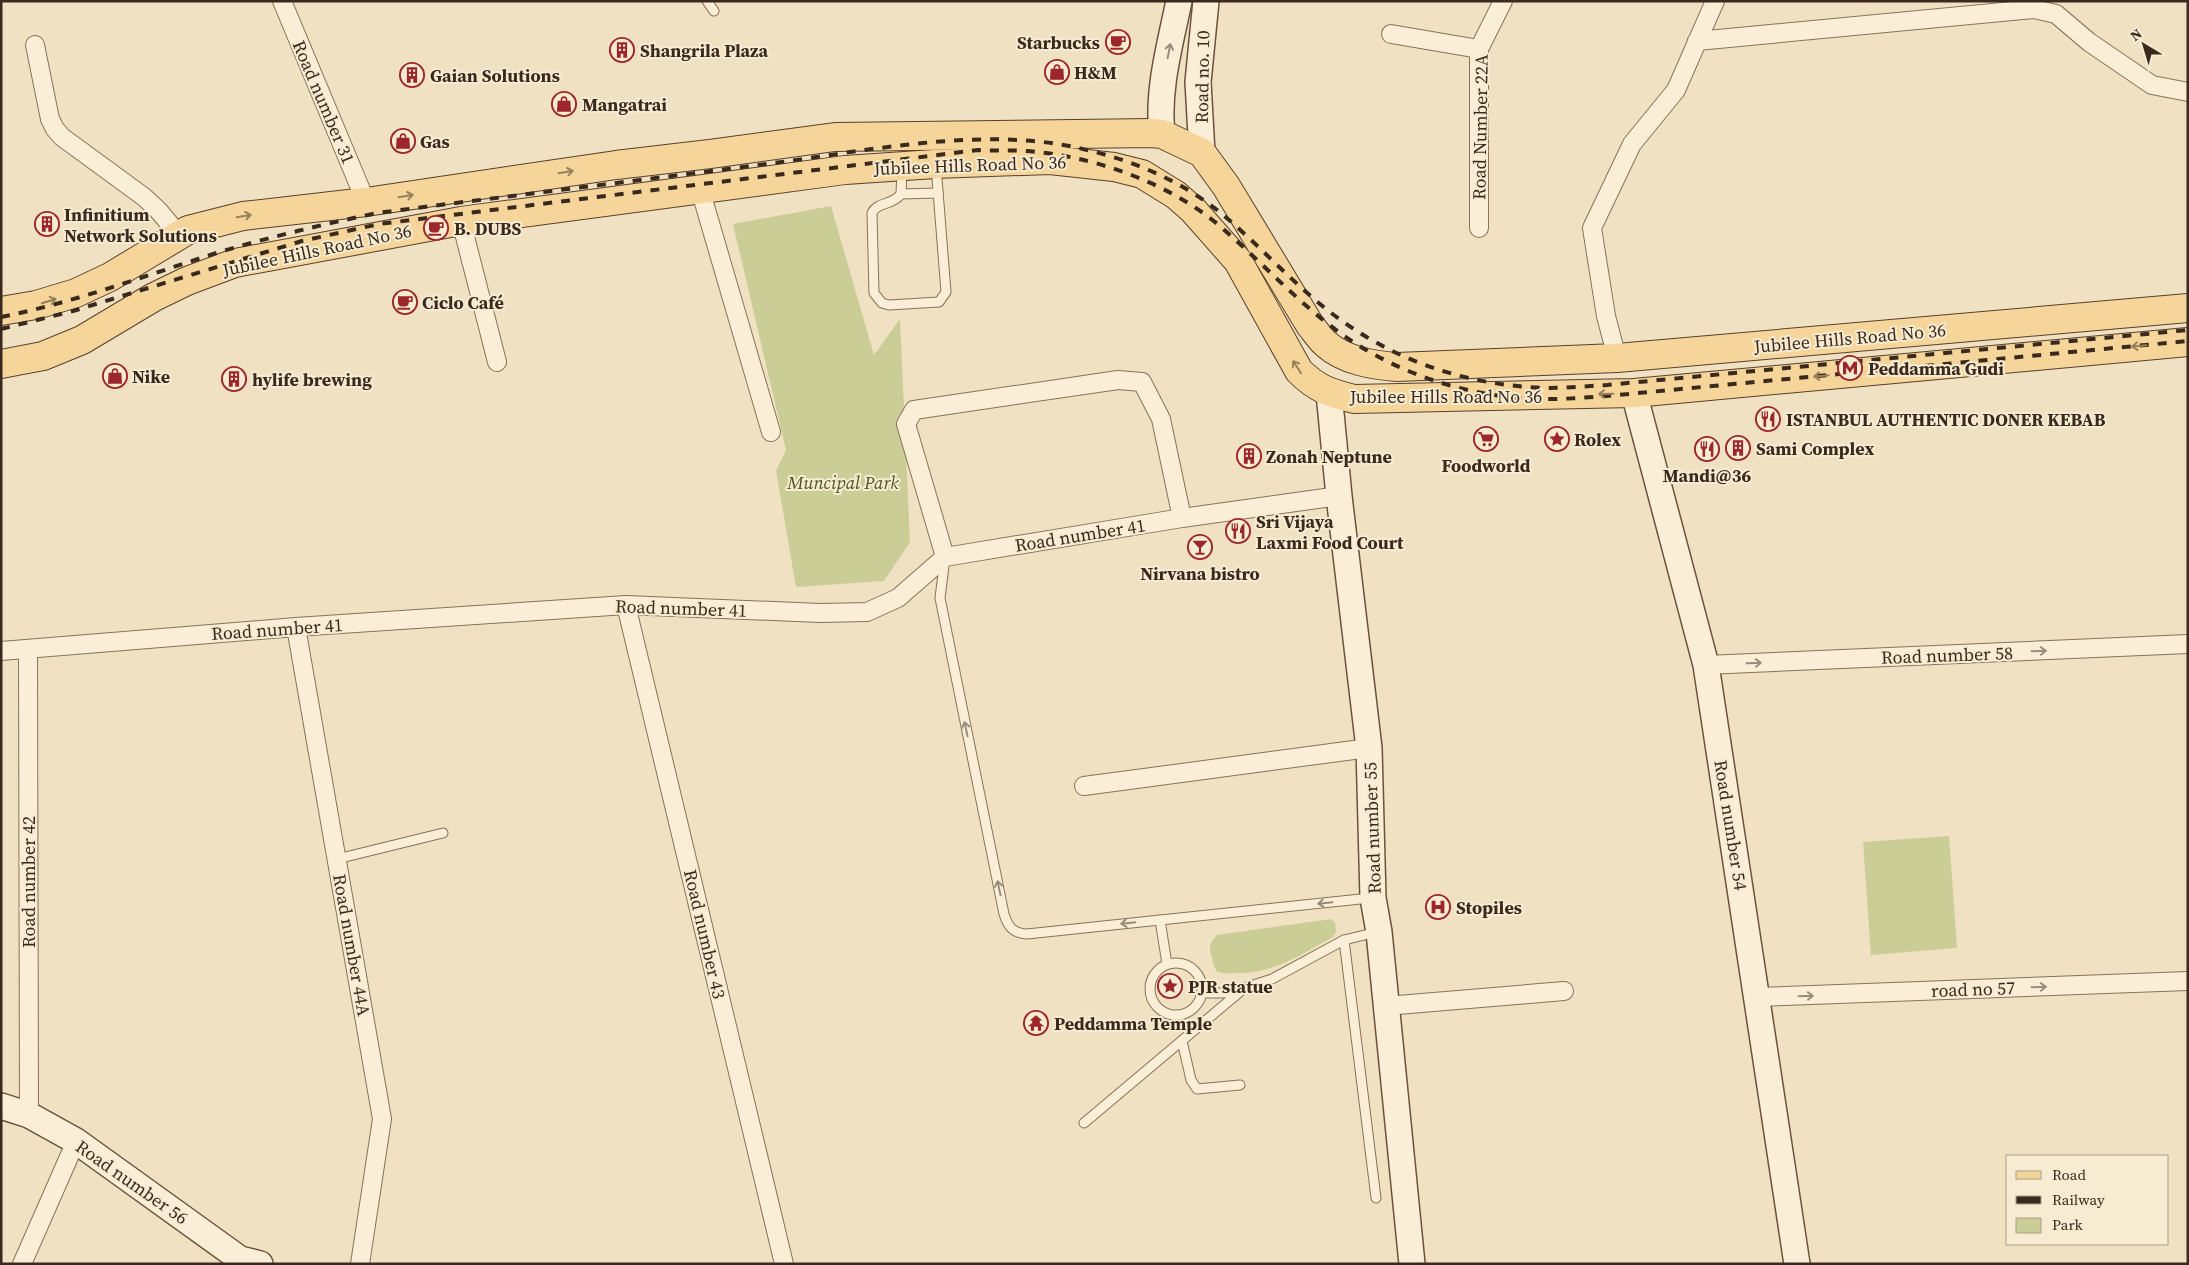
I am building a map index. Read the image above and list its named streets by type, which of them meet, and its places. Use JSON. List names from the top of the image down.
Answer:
{
  "streets": {
    "main road": ["Jubilee Hills Road No 36"],
    "street": [
      "Road no. 10",
      "Road number 31",
      "Road Number 22A",
      "Road number 41",
      "Road number 58",
      "Road number 54",
      "Road number 55",
      "Road number 42",
      "Road number 43",
      "Road number 44A",
      "road no 57",
      "Road number 56"
    ]
  },
  "crossings": [
    ["Road no. 10", "Jubilee Hills Road No 36"],
    ["Road number 31", "Jubilee Hills Road No 36"],
    ["Jubilee Hills Road No 36", "Road number 54"],
    ["Jubilee Hills Road No 36", "Road number 55"],
    ["Road number 41", "Road number 55"],
    ["Road number 41", "Road number 42"],
    ["Road number 41", "Road number 43"],
    ["Road number 41", "Road number 44A"],
    ["Road number 58", "Road number 54"],
    ["Road number 54", "road no 57"],
    ["Road number 42", "Road number 56"]
  ],
  "one_way": ["Road number 58", "road no 57"],
  "parks": ["Muncipal Park"],
  "places": {
    "cafe": ["Starbucks", "B. DUBS", "Ciclo Café"],
    "building": [
      "Shangrila Plaza",
      "Gaian Solutions",
      "Infinitium Network Solutions",
      "hylife brewing",
      "Sami Complex",
      "Zonah Neptune"
    ],
    "shop": [
      "H&M",
      "Mangatrai",
      "Gas",
      "Nike"
    ],
    "metro station": ["Peddamma Gudi"],
    "restaurant": ["ISTANBUL AUTHENTIC DONER KEBAB", "Mandi@36", "Sri Vijaya Laxmi Food Court"],
    "supermarket": ["Foodworld"],
    "place": ["Rolex", "PJR statue"],
    "bar": ["Nirvana bistro"],
    "hospital": ["Stopiles"],
    "temple": ["Peddamma Temple"]
  },
  "legend": ["Road", "Railway", "Park"],
  "north": "top left"
}
